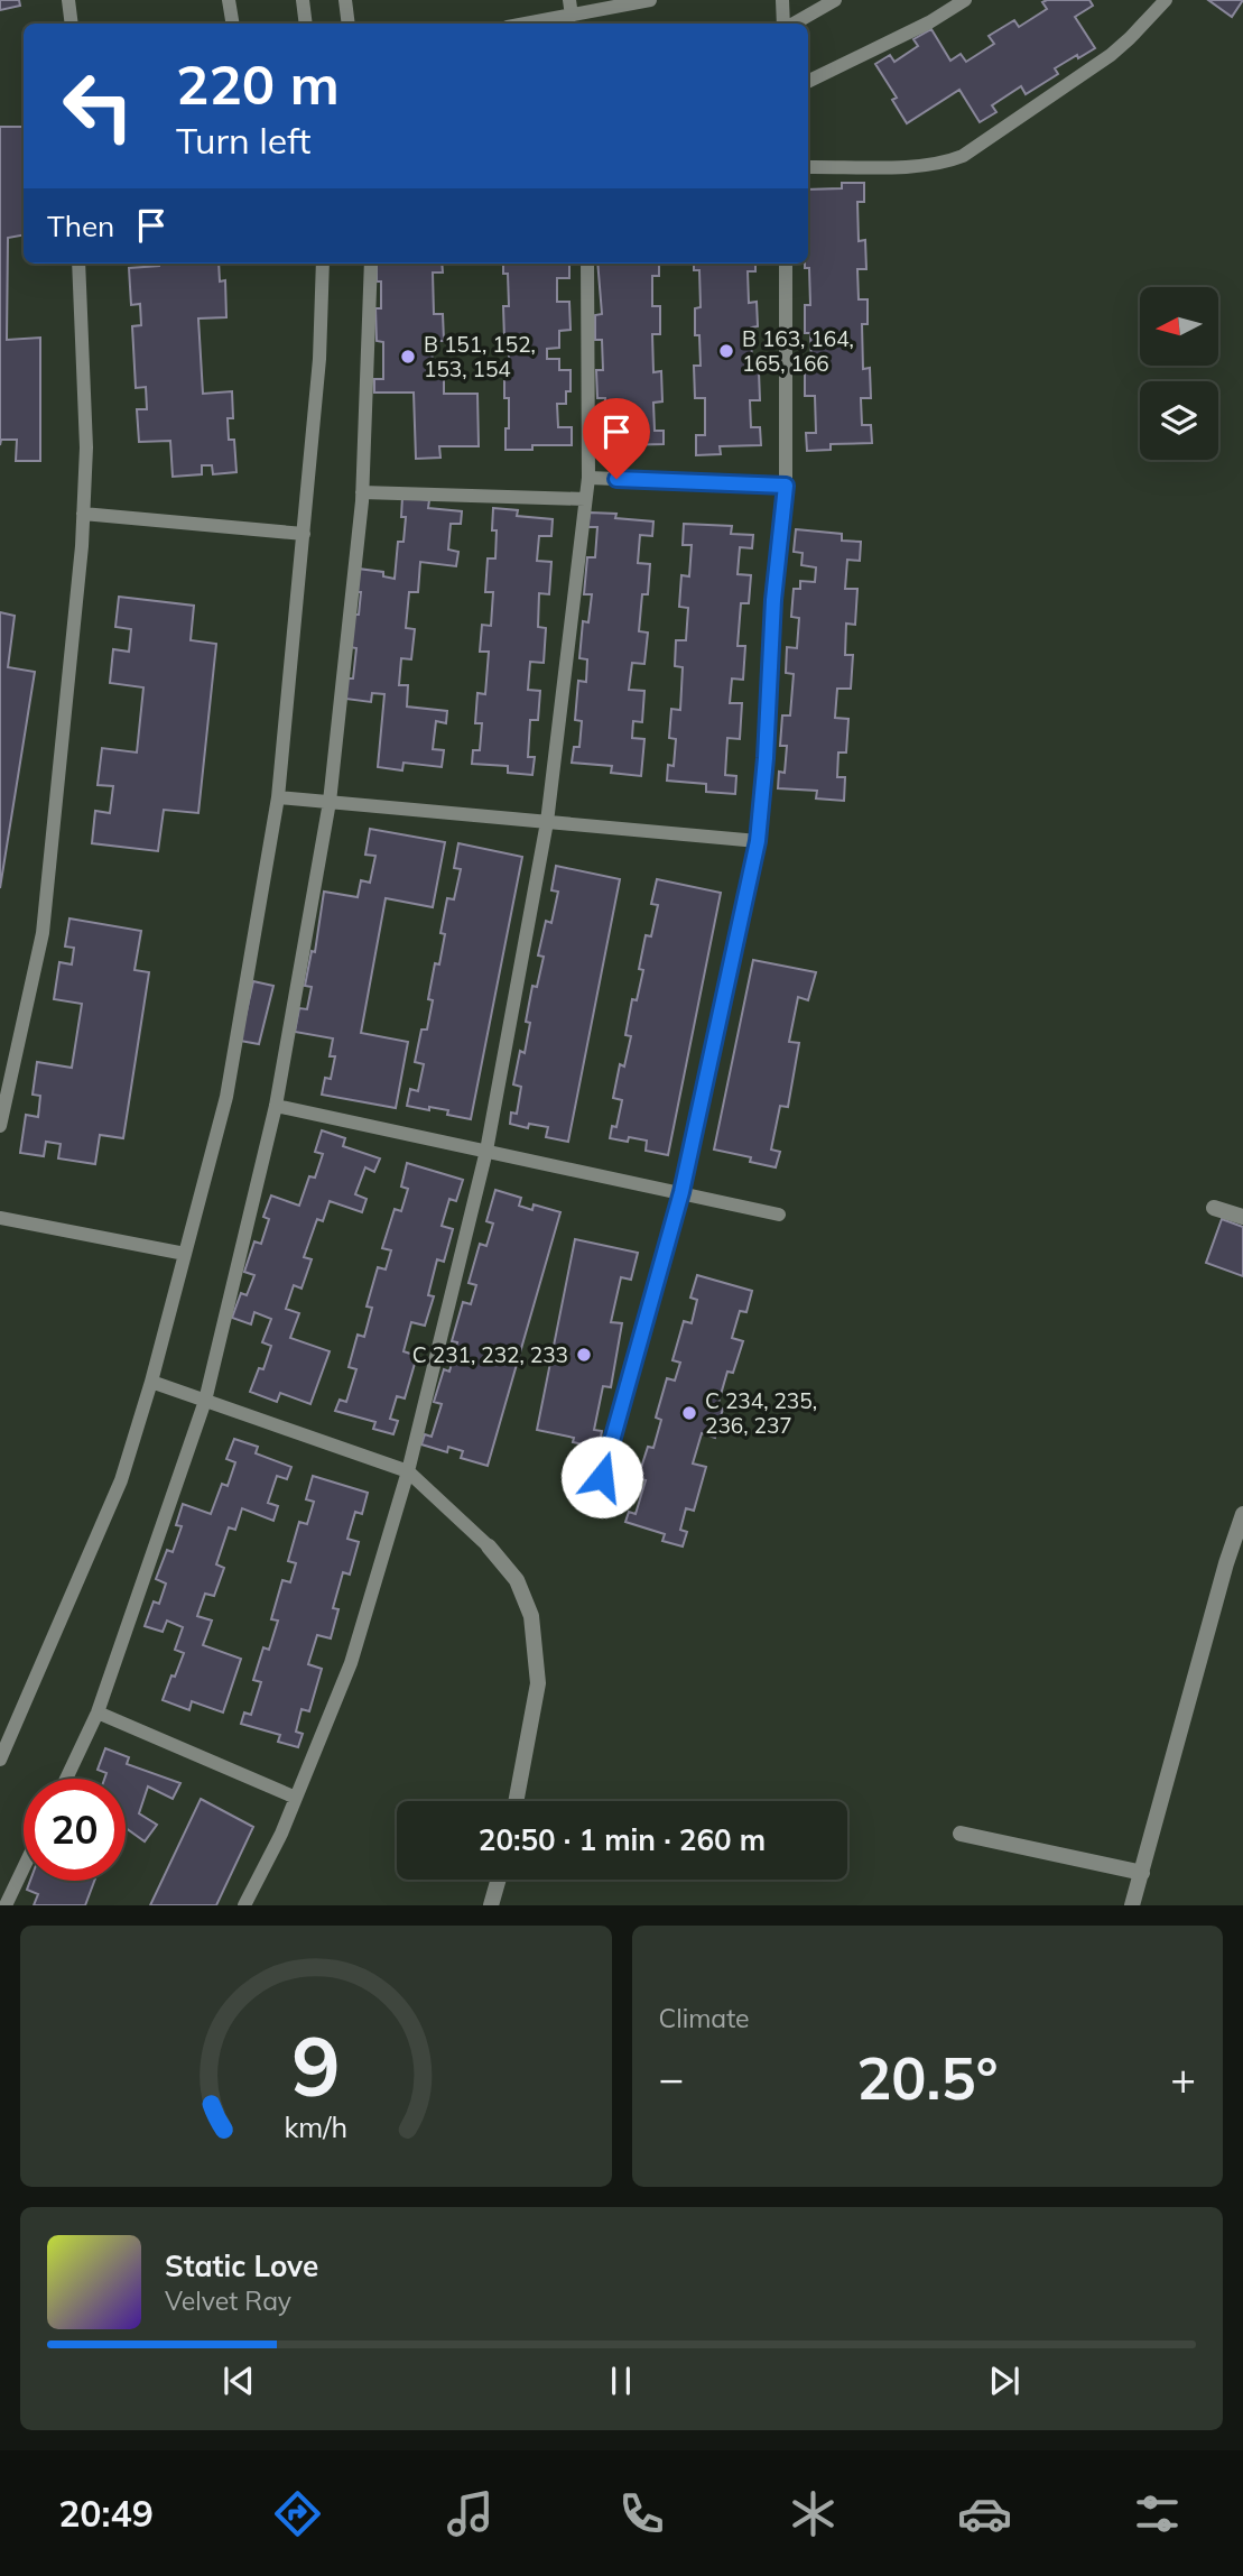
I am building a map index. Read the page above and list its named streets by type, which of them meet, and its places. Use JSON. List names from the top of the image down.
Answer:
{
  "places": [
    "B 163, 164, 165, 166",
    "B 151, 152, 153, 154",
    "C 231, 232, 233",
    "C 234, 235, 236, 237"
  ],
  "north": "left",
  "page": {
    "turn": ["220 m", "Turn left"],
    "then": "Then",
    "limit": "20",
    "trip": "20:50 · 1 min · 260 m",
    "tile": "Climate",
    "heat": ["−", "20.5°", "+"],
    "song": ["Static Love", "Velvet Ray"],
    "tabs": "20:49",
    "gauge": ["9", "km/h"]
  }
}
